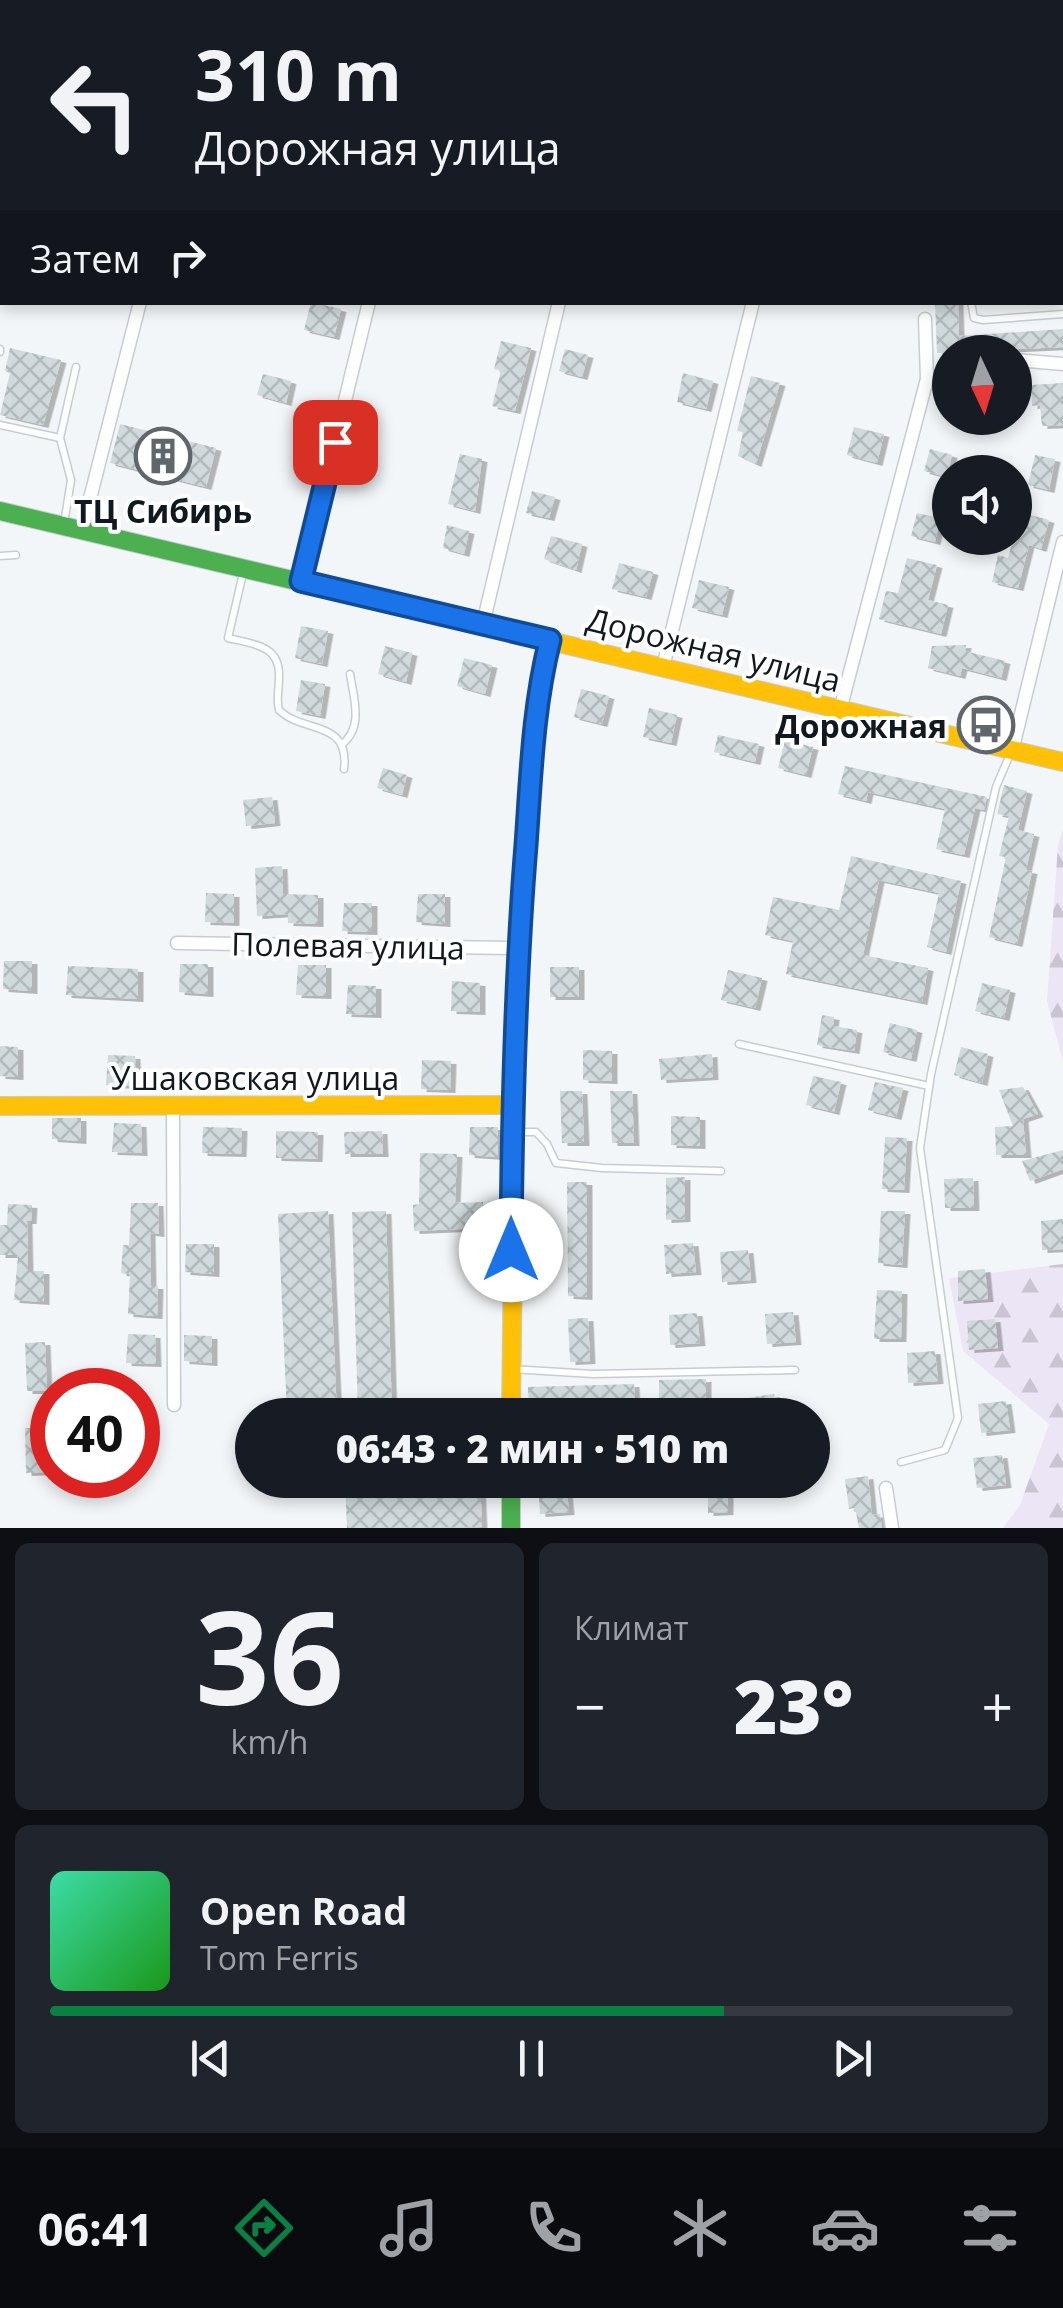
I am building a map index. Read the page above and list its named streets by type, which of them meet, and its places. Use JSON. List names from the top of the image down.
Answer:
{
  "streets": {
    "street": ["Дорожная улица", "Полевая улица", "Ушаковская улица"]
  },
  "places": {
    "building": ["ТЦ Сибирь"],
    "bus stop": ["Дорожная"]
  },
  "north": "bottom",
  "page": {
    "turn": ["310 m", "Дорожная улица"],
    "then": "Затем",
    "limit": "40",
    "trip": "06:43 · 2 мин · 510 m",
    "tile": [
      ["36", "km/h"],
      "Климат"
    ],
    "heat": ["−", "23°", "+"],
    "song": ["Open Road", "Tom Ferris"],
    "tabs": "06:41"
  }
}
